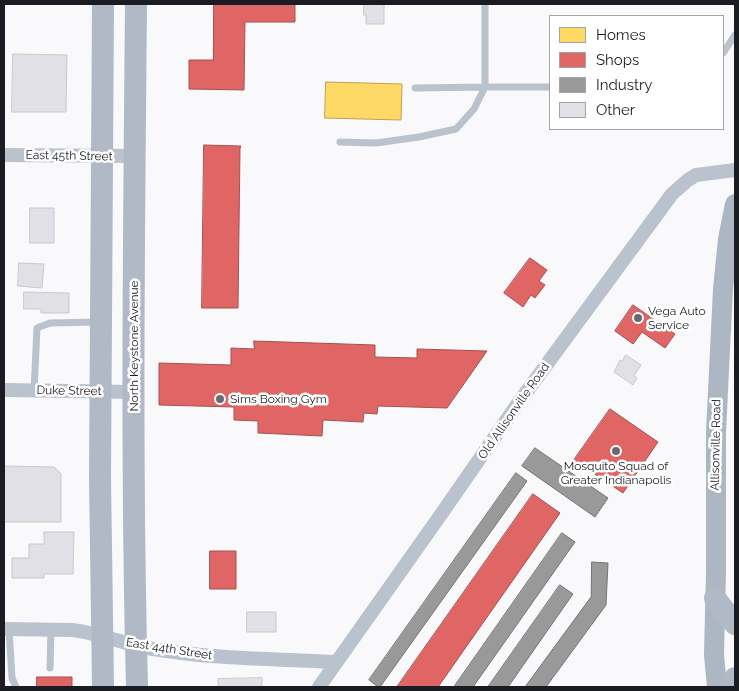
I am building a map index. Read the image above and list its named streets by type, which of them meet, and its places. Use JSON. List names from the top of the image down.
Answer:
{
  "streets": {
    "main road": ["North Keystone Avenue", "Allisonville Road"],
    "street": [
      "East 45th Street",
      "Duke Street",
      "Old Allisonville Road",
      "East 44th Street"
    ]
  },
  "crossings": [
    ["East 45th Street", "North Keystone Avenue"],
    ["North Keystone Avenue", "Duke Street"],
    ["North Keystone Avenue", "East 44th Street"],
    ["Old Allisonville Road", "East 44th Street"]
  ],
  "places": ["Vega Auto Service", "Sims Boxing Gym", "Mosquito Squad of Greater Indianapolis"],
  "legend": [
    "Homes",
    "Shops",
    "Industry",
    "Other"
  ]
}
